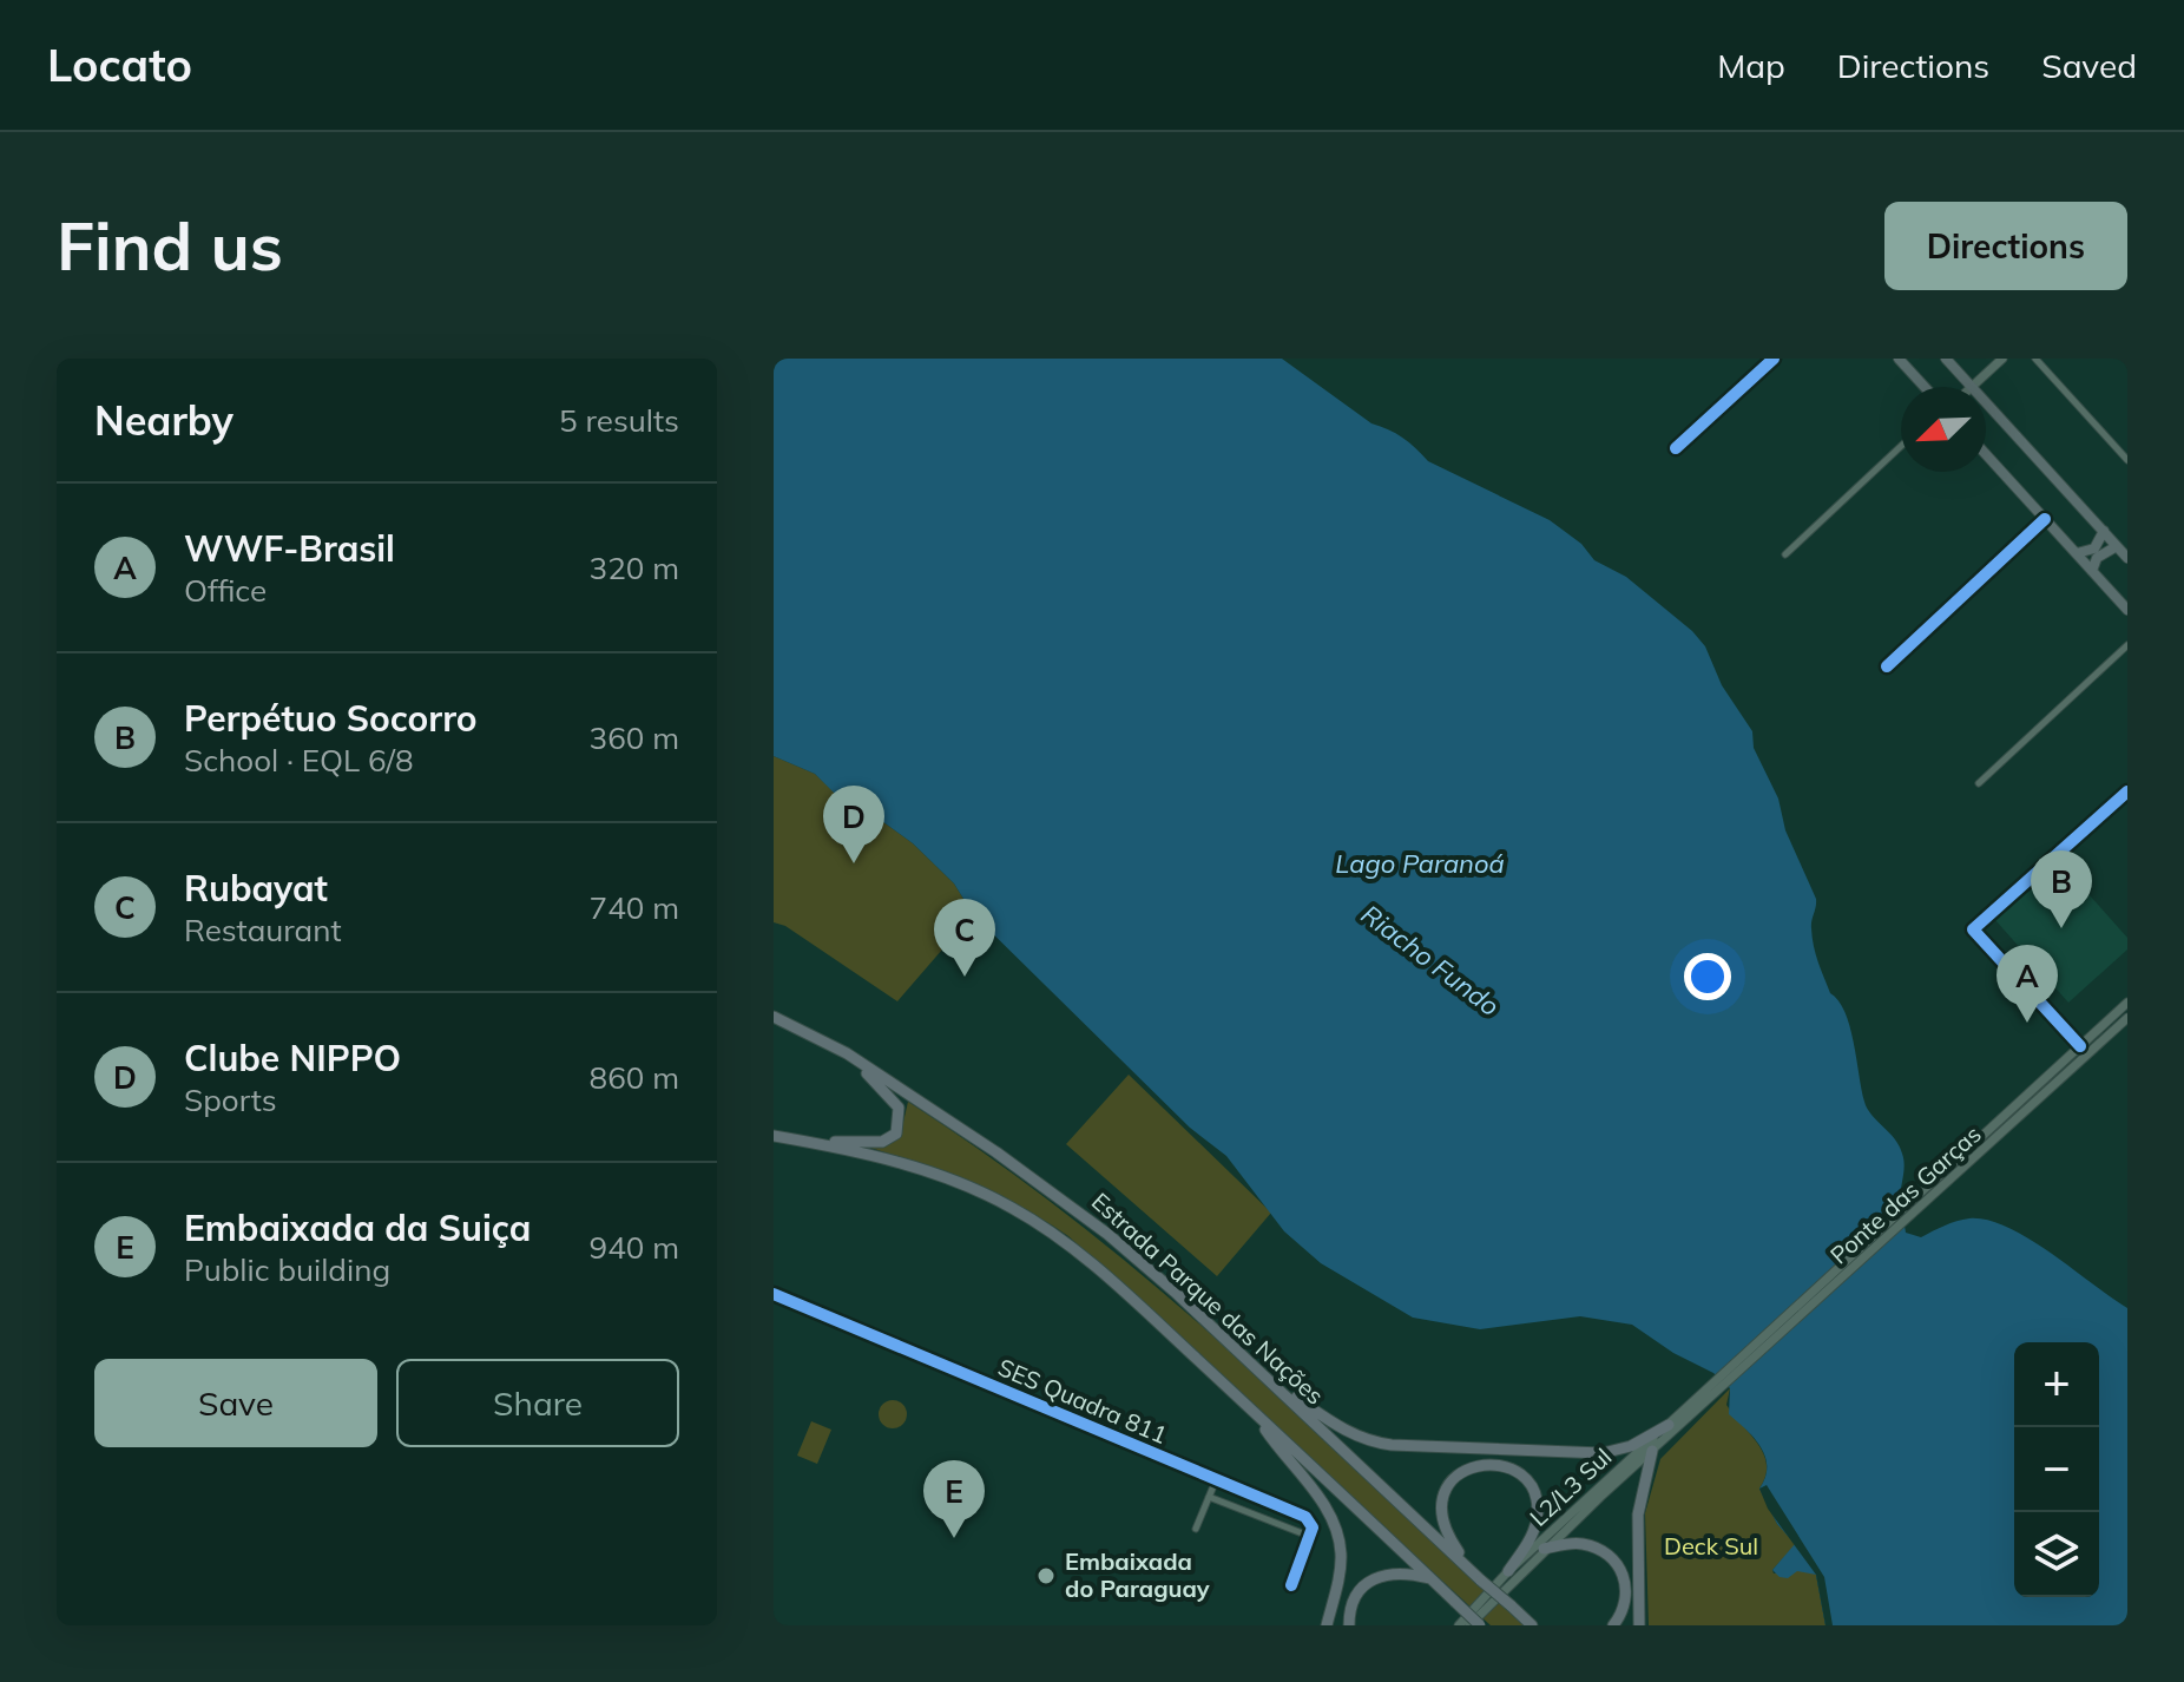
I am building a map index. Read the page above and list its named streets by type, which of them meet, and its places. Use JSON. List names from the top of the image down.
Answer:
{
  "streets": {
    "highway": ["Estrada Parque das Nações"],
    "main road": ["Ponte das Garças", "L2/L3 Sul"],
    "street": ["SES Quadra 811"]
  },
  "crossings": [
    ["Ponte das Garças", "L2/L3 Sul"]
  ],
  "water": ["Lago Paranoá", "Riacho Fundo"],
  "parks": ["Deck Sul"],
  "places": ["Embaixada do Paraguay"],
  "north": "bottom left",
  "page": {
    "header": "Locato",
    "nav": ["Map", "Directions", "Saved"],
    "buttons": [
      "Directions",
      ["Save", "Share"]
    ],
    "title": "Find us",
    "heading": ["Nearby", "5 results"],
    "list": [
      {
        "mark": "A",
        "name": "WWF-Brasil",
        "note": "Office",
        "value": "320 m"
      },
      {
        "mark": "B",
        "name": "Perpétuo Socorro",
        "note": "School · EQL 6/8",
        "value": "360 m"
      },
      {
        "mark": "C",
        "name": "Rubayat",
        "note": "Restaurant",
        "value": "740 m"
      },
      {
        "mark": "D",
        "name": "Clube NIPPO",
        "note": "Sports",
        "value": "860 m"
      },
      {
        "mark": "E",
        "name": "Embaixada da Suiça",
        "note": "Public building",
        "value": "940 m"
      }
    ],
    "pins": [
      "D",
      "B",
      "C",
      "A",
      "E"
    ],
    "map_buttons": ["+", "−"]
  }
}
